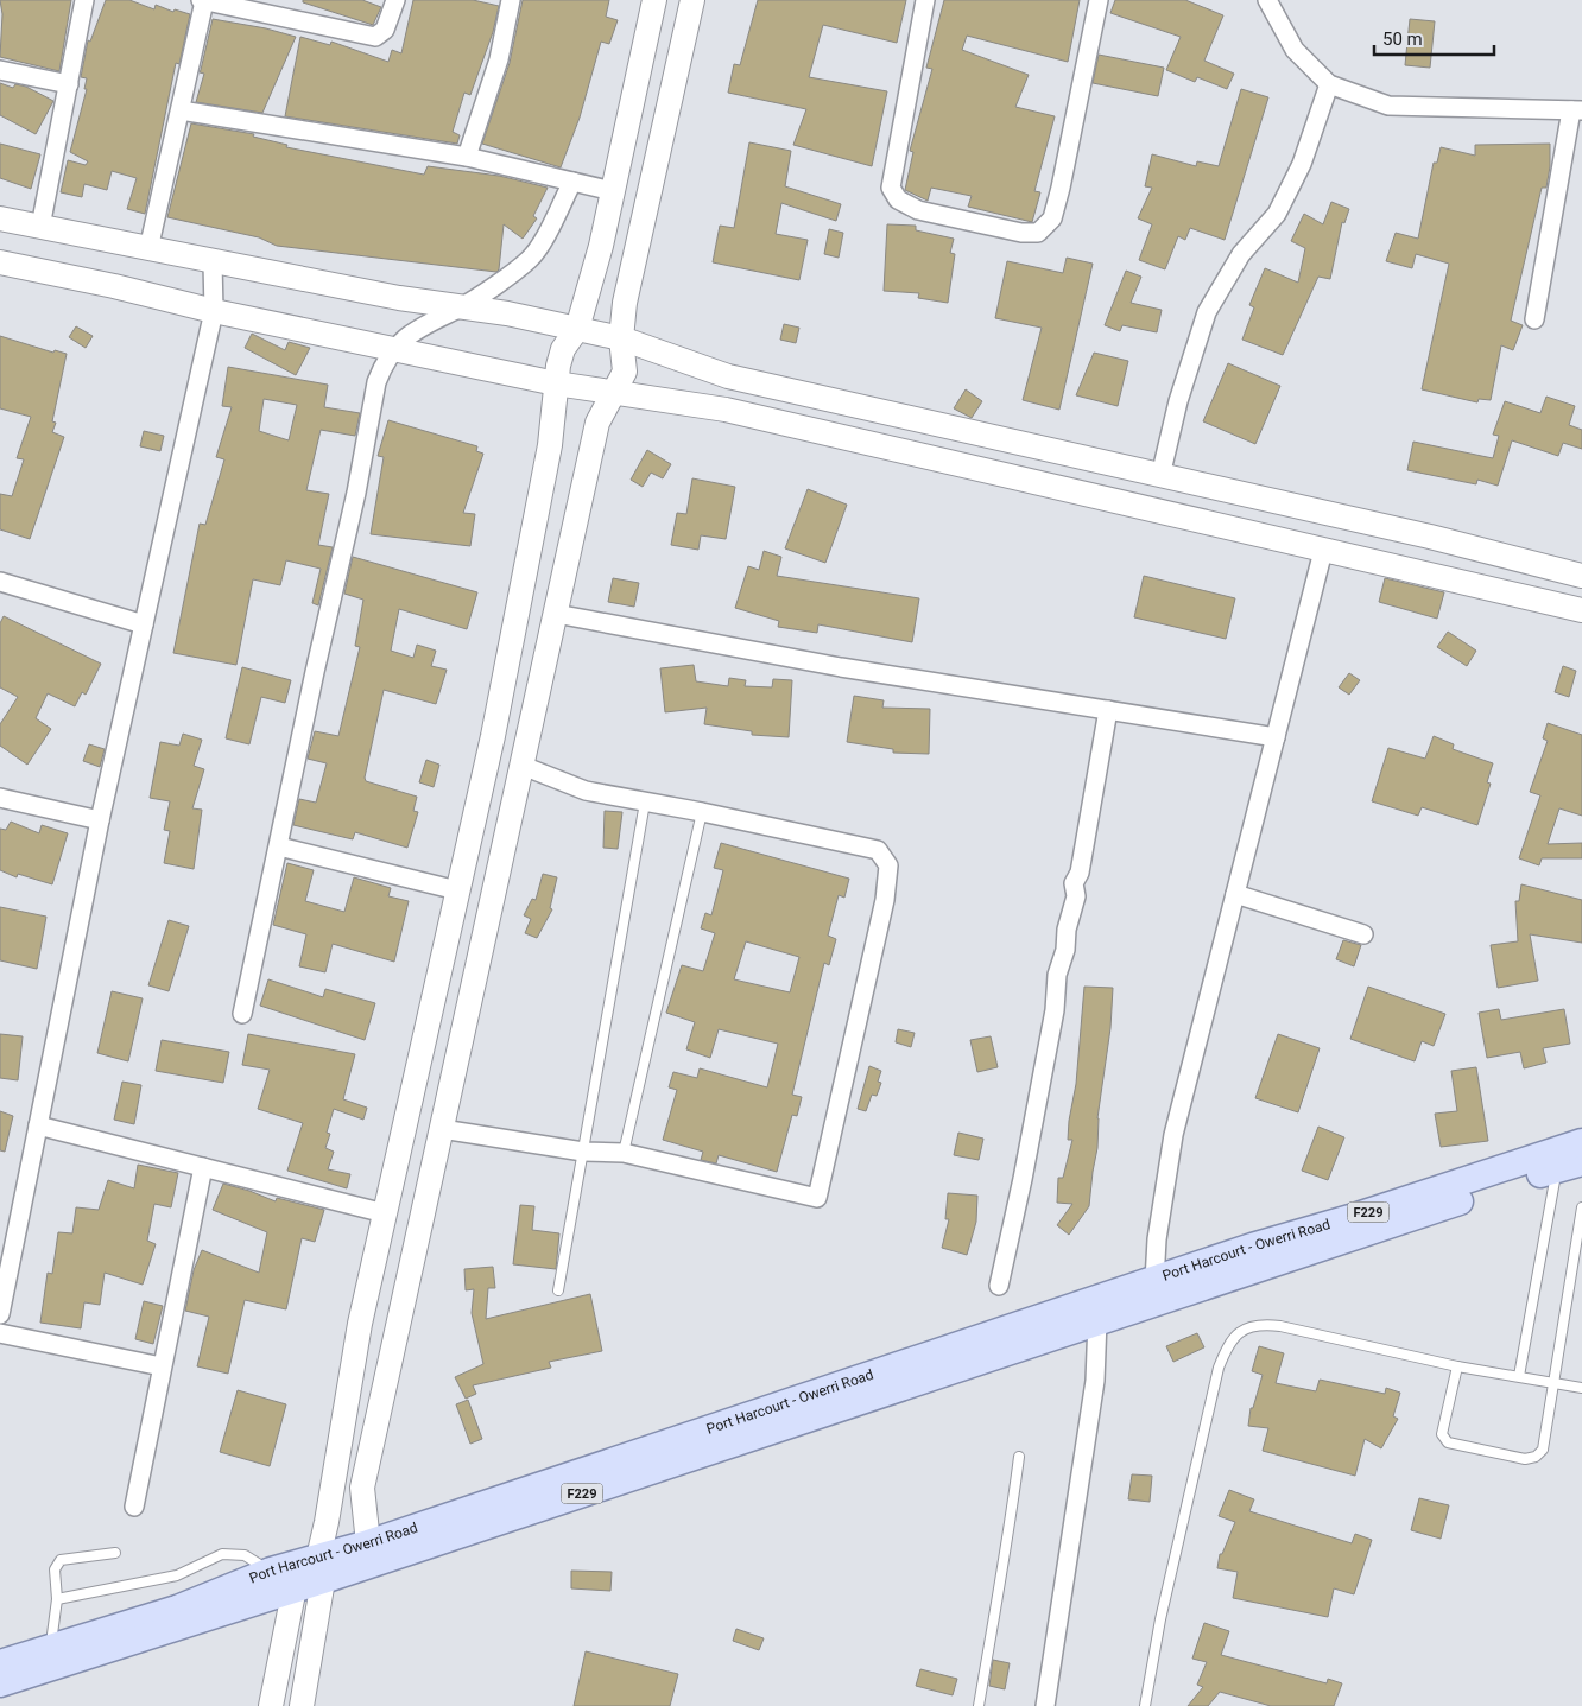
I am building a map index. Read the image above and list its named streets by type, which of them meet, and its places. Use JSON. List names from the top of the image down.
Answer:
{
  "streets": {
    "main road": ["F229", "Port Harcourt - Owerri Road"]
  },
  "scale_bar": "50 m"
}
